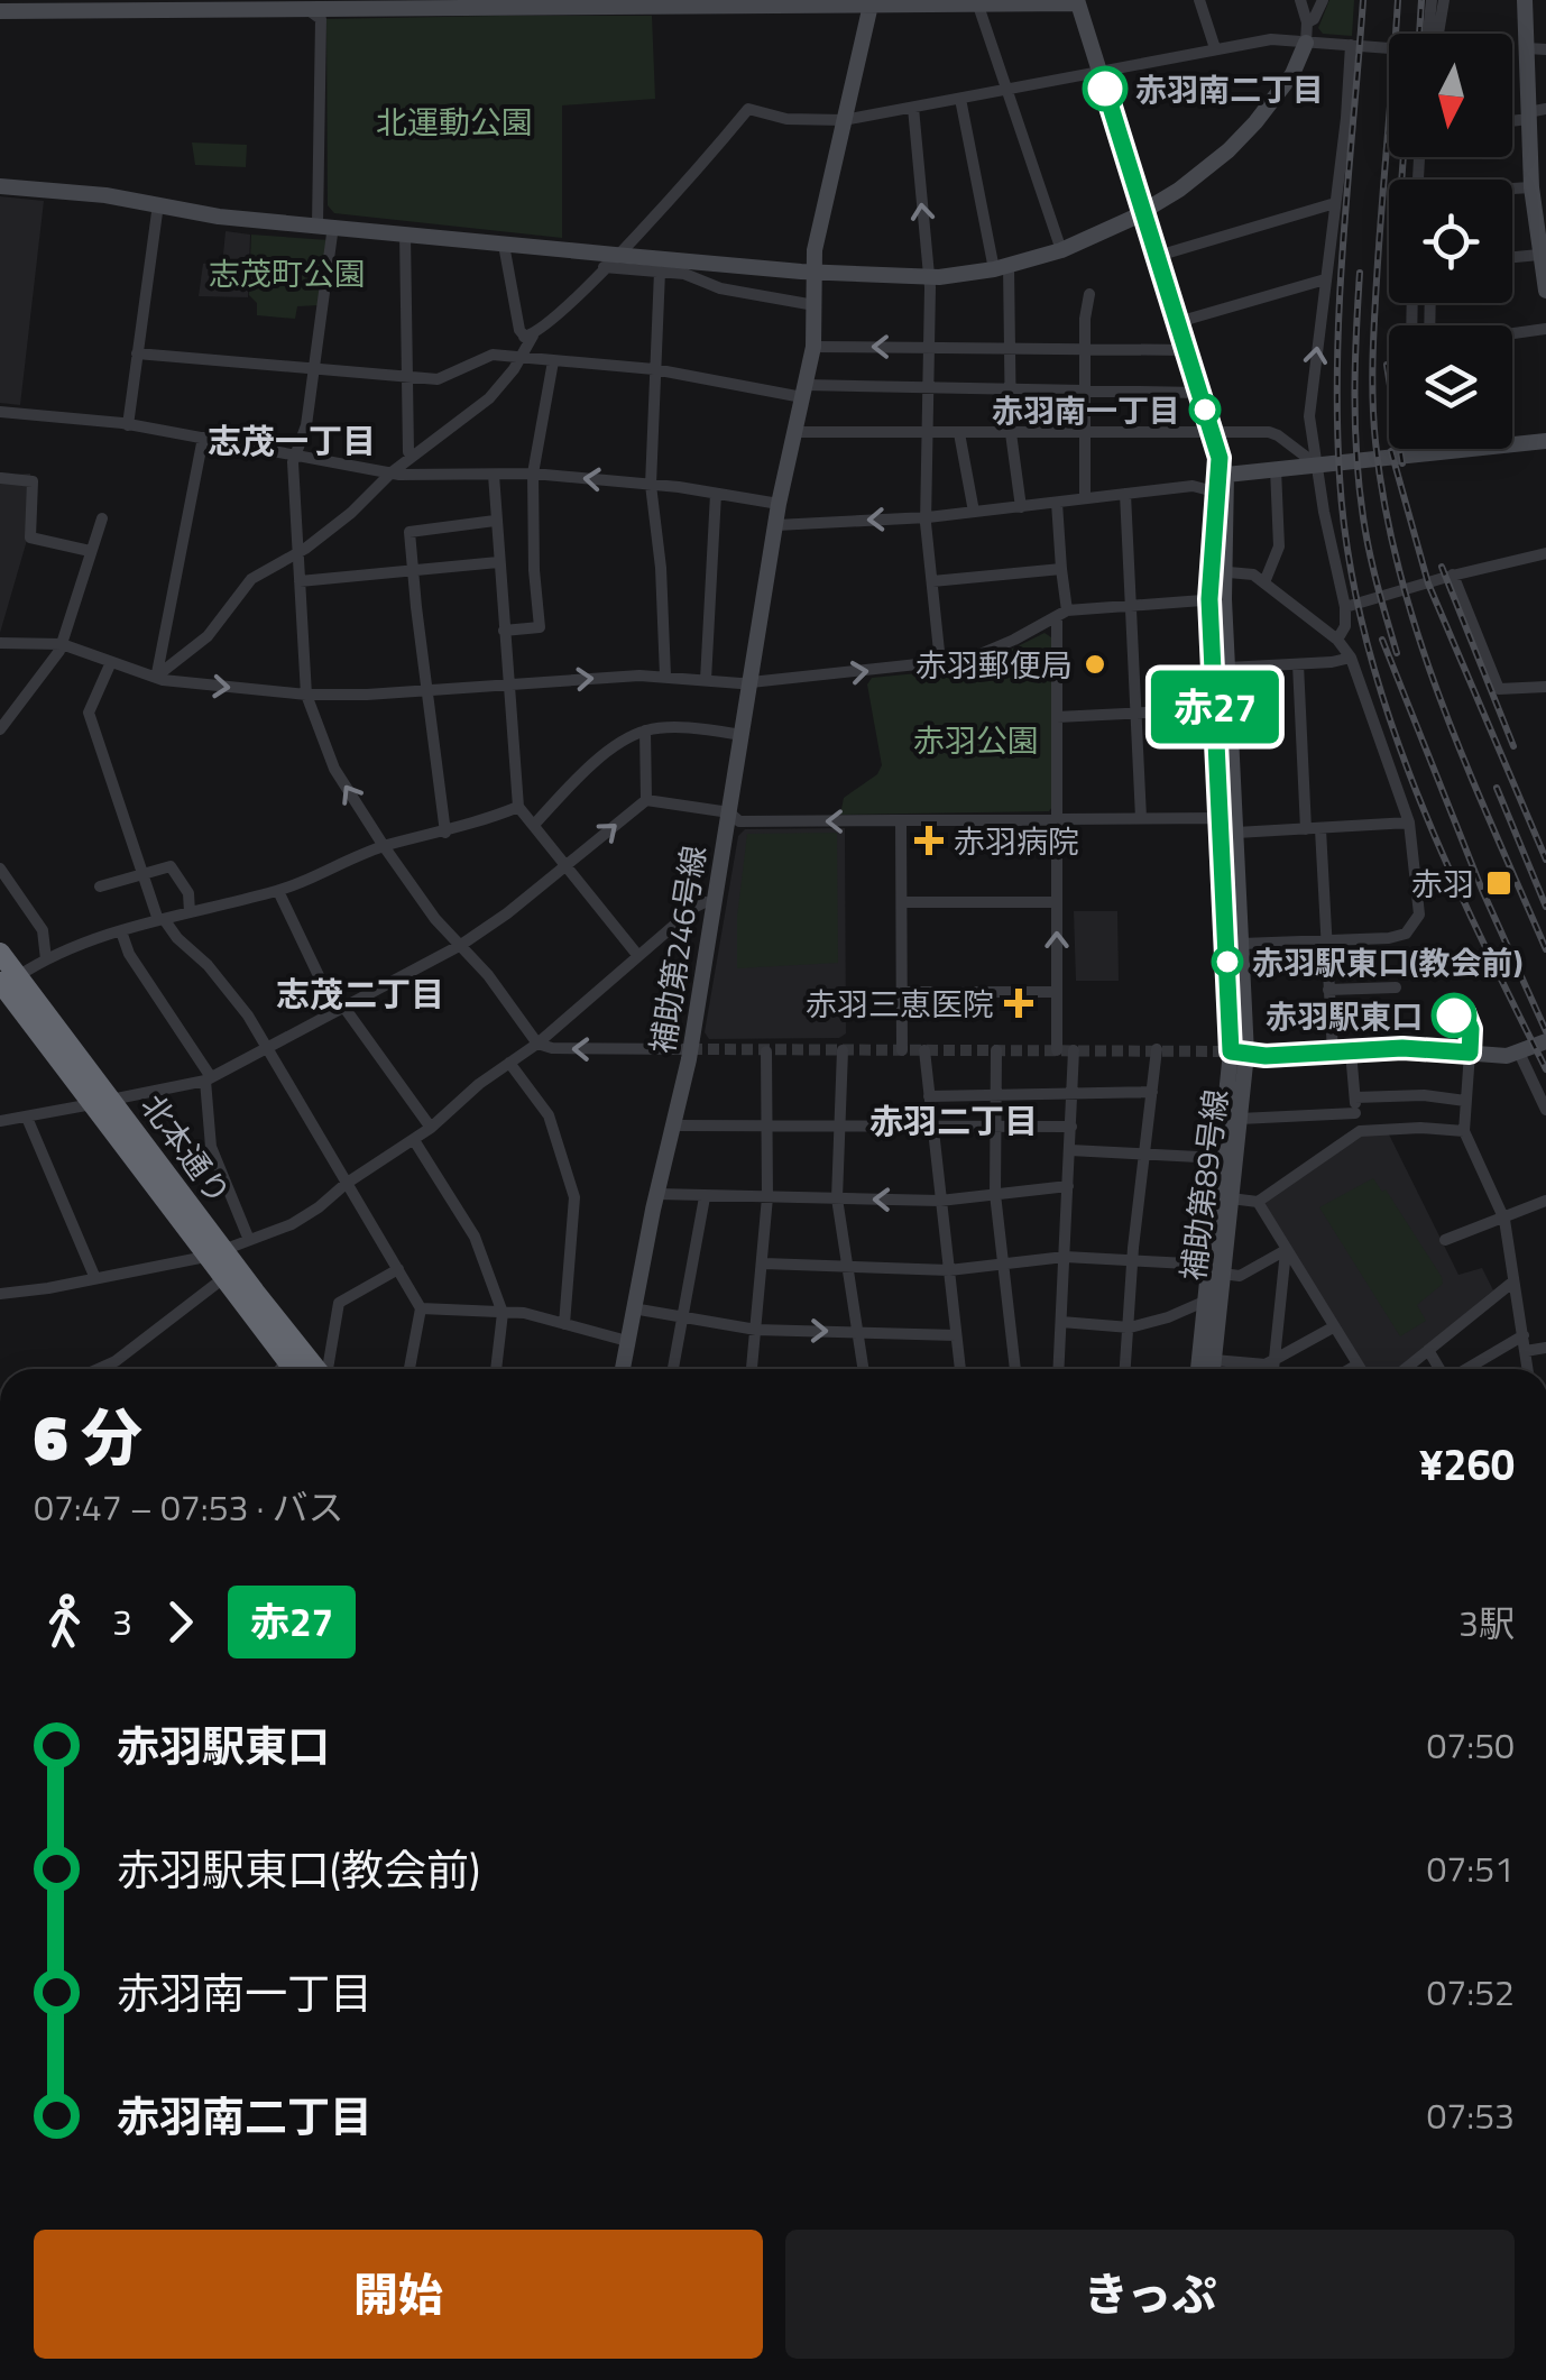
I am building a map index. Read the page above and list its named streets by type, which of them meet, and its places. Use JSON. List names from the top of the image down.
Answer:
{
  "streets": {
    "highway": ["北本通り"],
    "street": ["補助第246号線", "補助第89号線"]
  },
  "districts": ["志茂一丁目", "志茂二丁目", "赤羽二丁目"],
  "parks": ["北運動公園", "志茂町公園", "赤羽公園"],
  "places": {
    "other": [
      "赤羽南二丁目",
      "赤羽南一丁目",
      "赤羽郵便局",
      "赤羽駅東口(教会前)",
      "赤羽駅東口"
    ],
    "health": ["赤羽病院", "赤羽三恵医院"],
    "transit": ["赤羽"]
  },
  "lines": ["bus line 赤27"],
  "north": "bottom",
  "page": {
    "on_map": "赤27",
    "heading": ["6 分", "07:47 – 07:53 · バス", "¥260"],
    "legs": ["3", "赤27", "3駅"],
    "list": [
      {
        "name": "赤羽駅東口",
        "value": "07:50"
      },
      {
        "name": "赤羽駅東口(教会前)",
        "value": "07:51"
      },
      {
        "name": "赤羽南一丁目",
        "value": "07:52"
      },
      {
        "name": "赤羽南二丁目",
        "value": "07:53"
      }
    ],
    "buttons": ["開始", "きっぷ"]
  }
}
